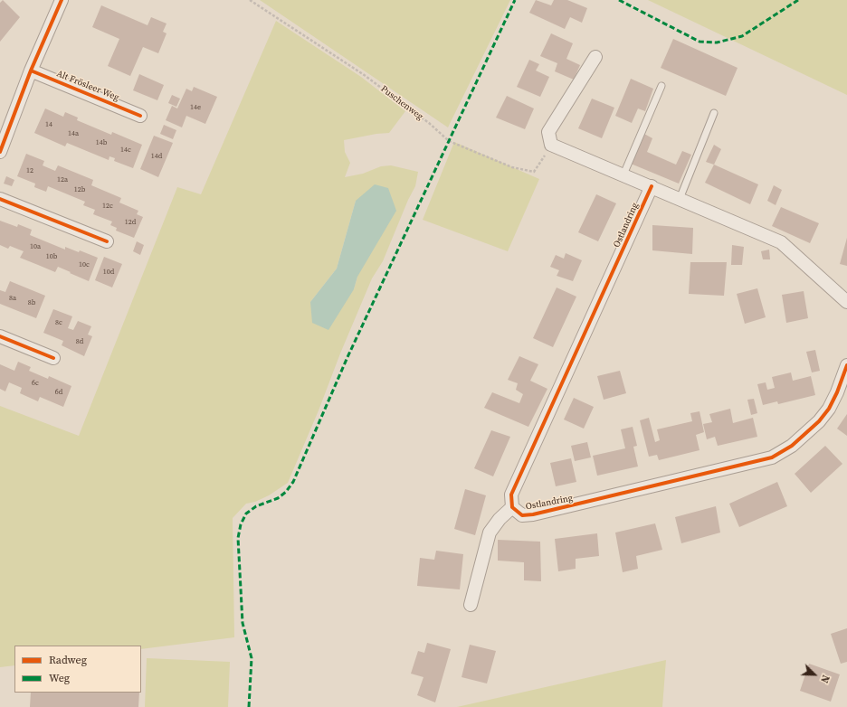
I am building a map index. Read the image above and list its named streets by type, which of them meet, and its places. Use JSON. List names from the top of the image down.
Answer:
{
  "streets": {
    "street": ["Alt Frösleer Weg", "Ostlandring"],
    "path": ["Puschenweg"]
  },
  "house_numbers": [
    "14e",
    "14",
    "14a",
    "14b",
    "14c",
    "14d",
    "12",
    "12a",
    "12b",
    "12c",
    "12d",
    "10a",
    "10b",
    "10c",
    "10d",
    "8a",
    "8b",
    "8c",
    "8d",
    "6c",
    "6d"
  ],
  "legend": ["Radweg", "Weg"],
  "north": "bottom right"
}
